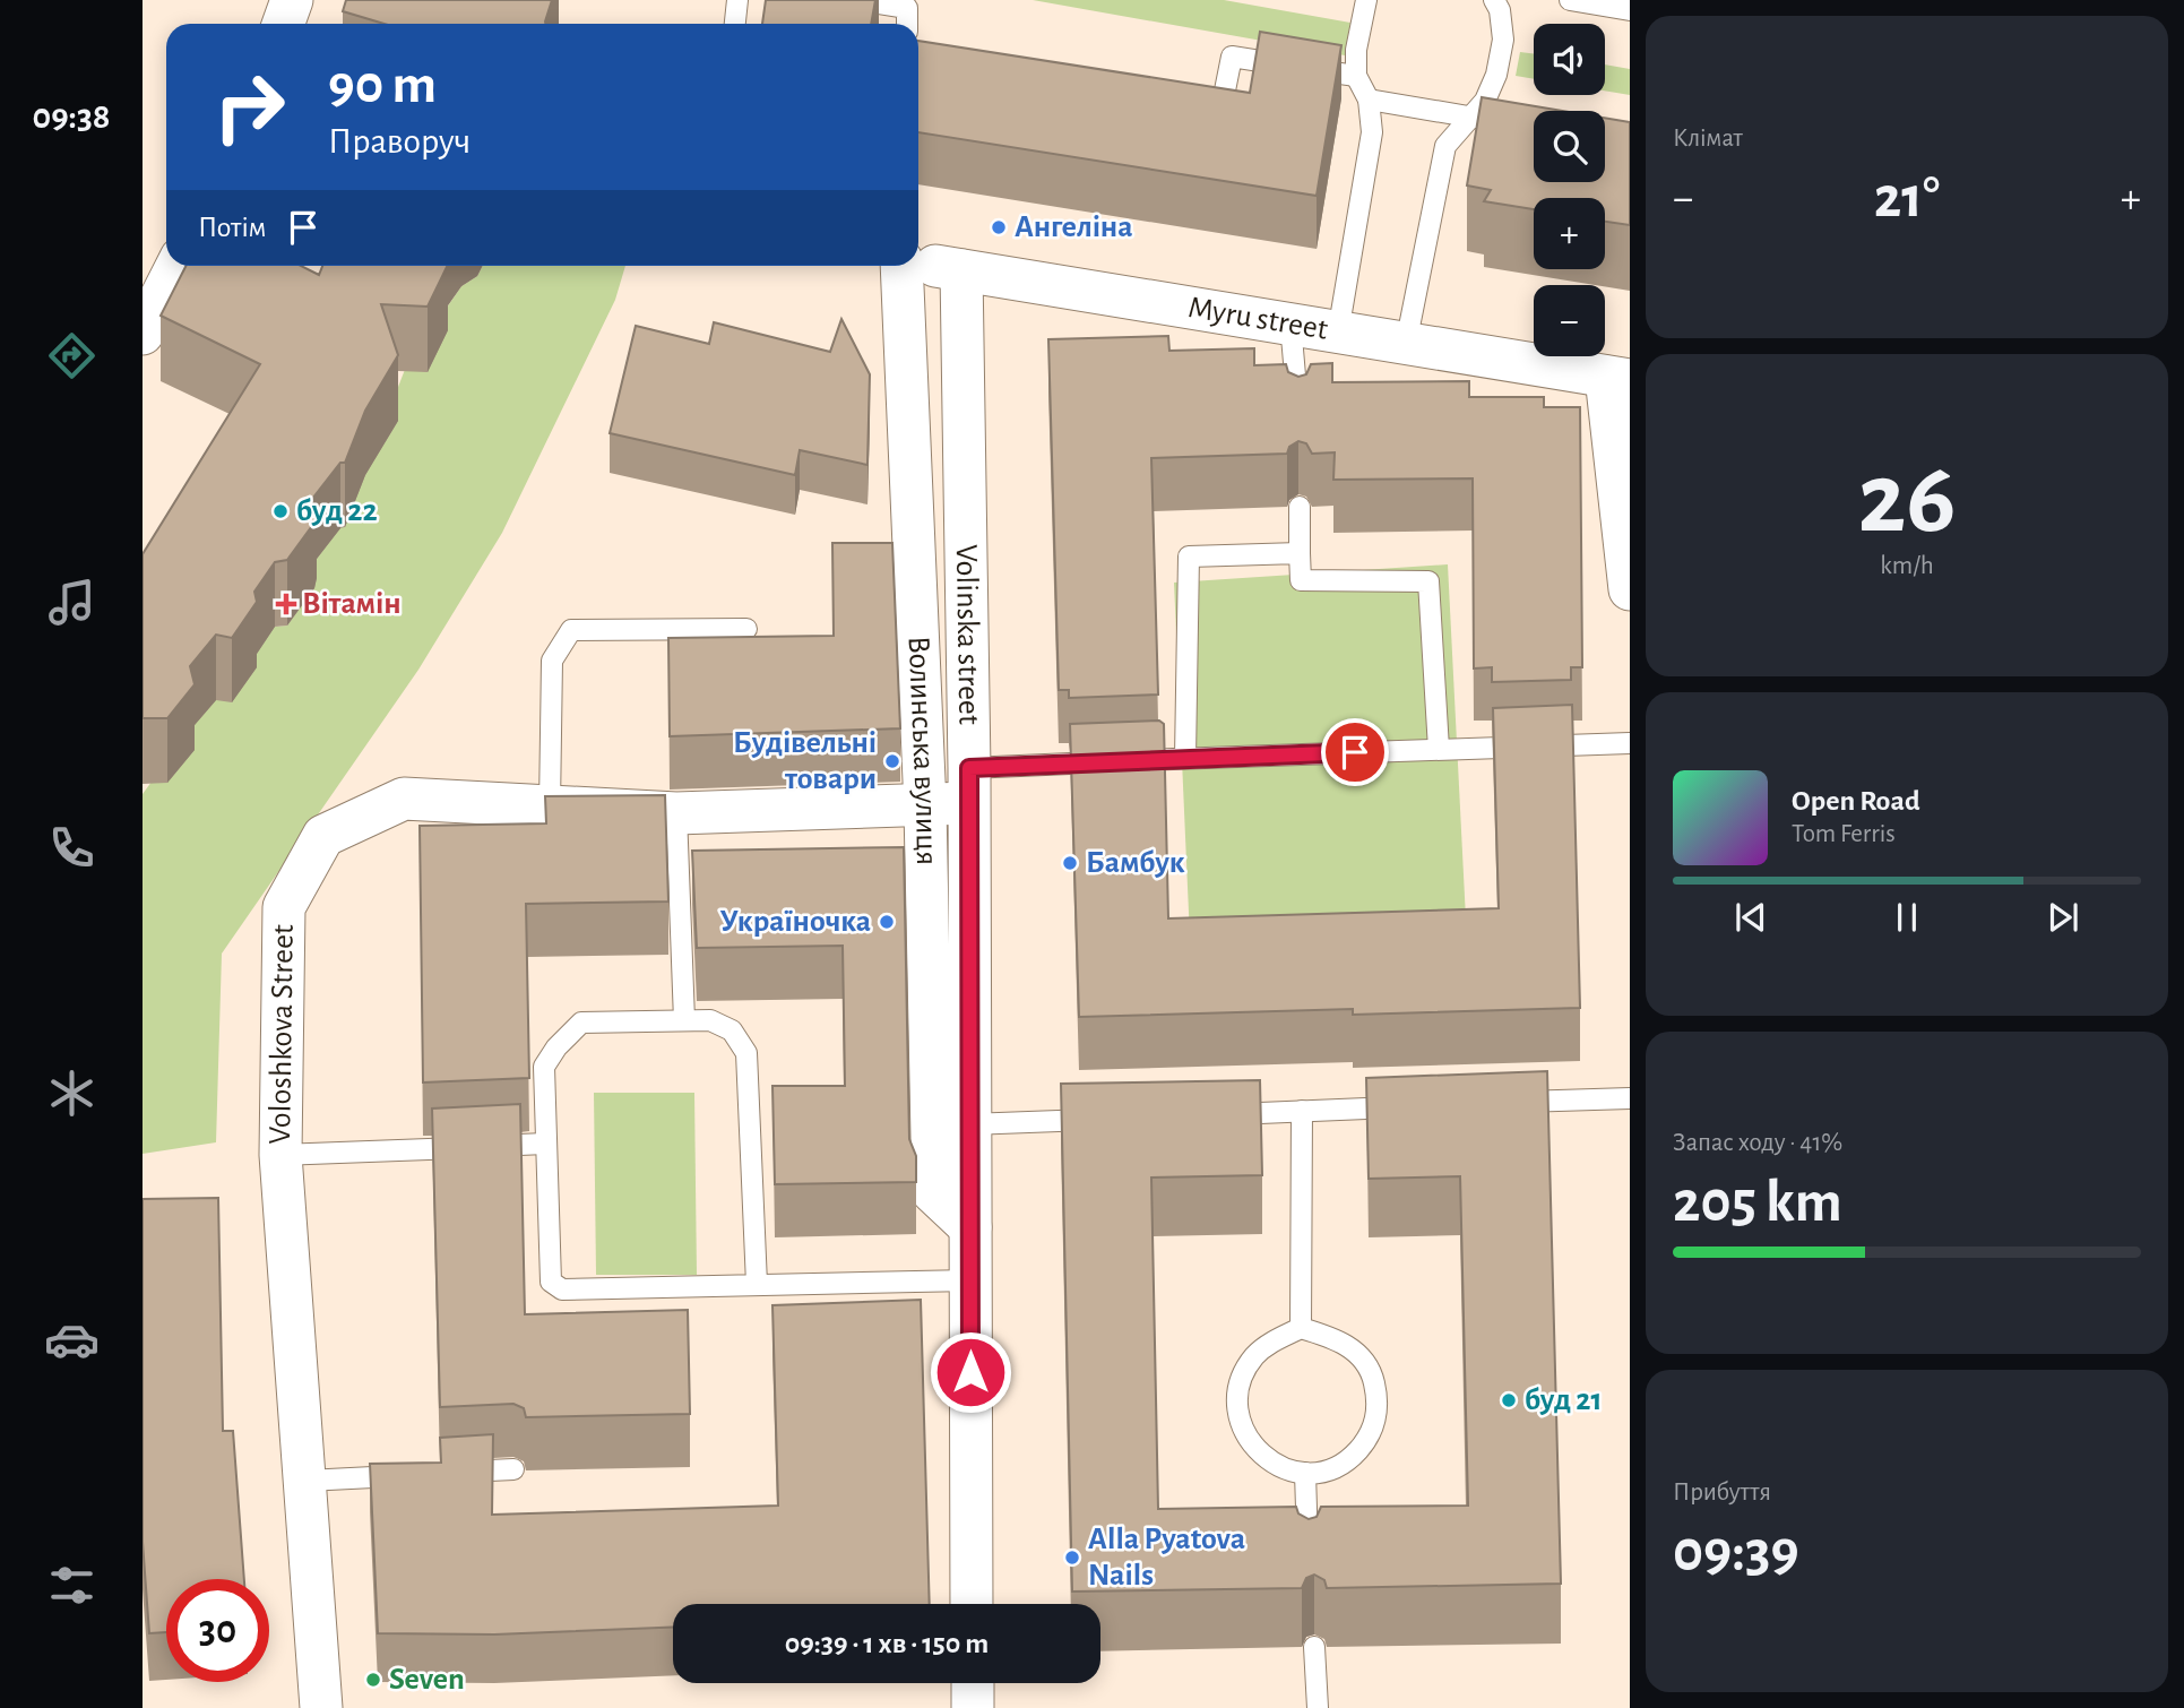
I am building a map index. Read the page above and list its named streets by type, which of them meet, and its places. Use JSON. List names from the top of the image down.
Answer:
{
  "streets": {
    "street": [
      "Myru street",
      "Volinska street",
      "Волинська вулиця",
      "Voloshkova Street"
    ]
  },
  "crossings": [
    ["Myru street", "Volinska street"],
    ["Volinska street", "Волинська вулиця"],
    ["Volinska street", "Voloshkova Street"],
    ["Волинська вулиця", "Voloshkova Street"]
  ],
  "places": {
    "other": [
      "Ангеліна",
      "буд 22",
      "Будівельні товари",
      "Бамбук",
      "Україночка",
      "буд 21",
      "Alla Pyatova Nails",
      "Seven"
    ],
    "health": ["Вітамін"]
  },
  "page": {
    "tabs": "09:38",
    "tile": [
      "Клімат",
      ["26", "km/h"],
      ["Запас ходу · 41%", "205 km"],
      ["Прибуття", "09:39"]
    ],
    "map_buttons": ["+", "−"],
    "turn": ["90 m", "Праворуч"],
    "heat": ["−", "21°", "+"],
    "then": "Потім",
    "song": ["Open Road", "Tom Ferris"],
    "limit": "30",
    "trip": "09:39 · 1 хв · 150 m"
  }
}
